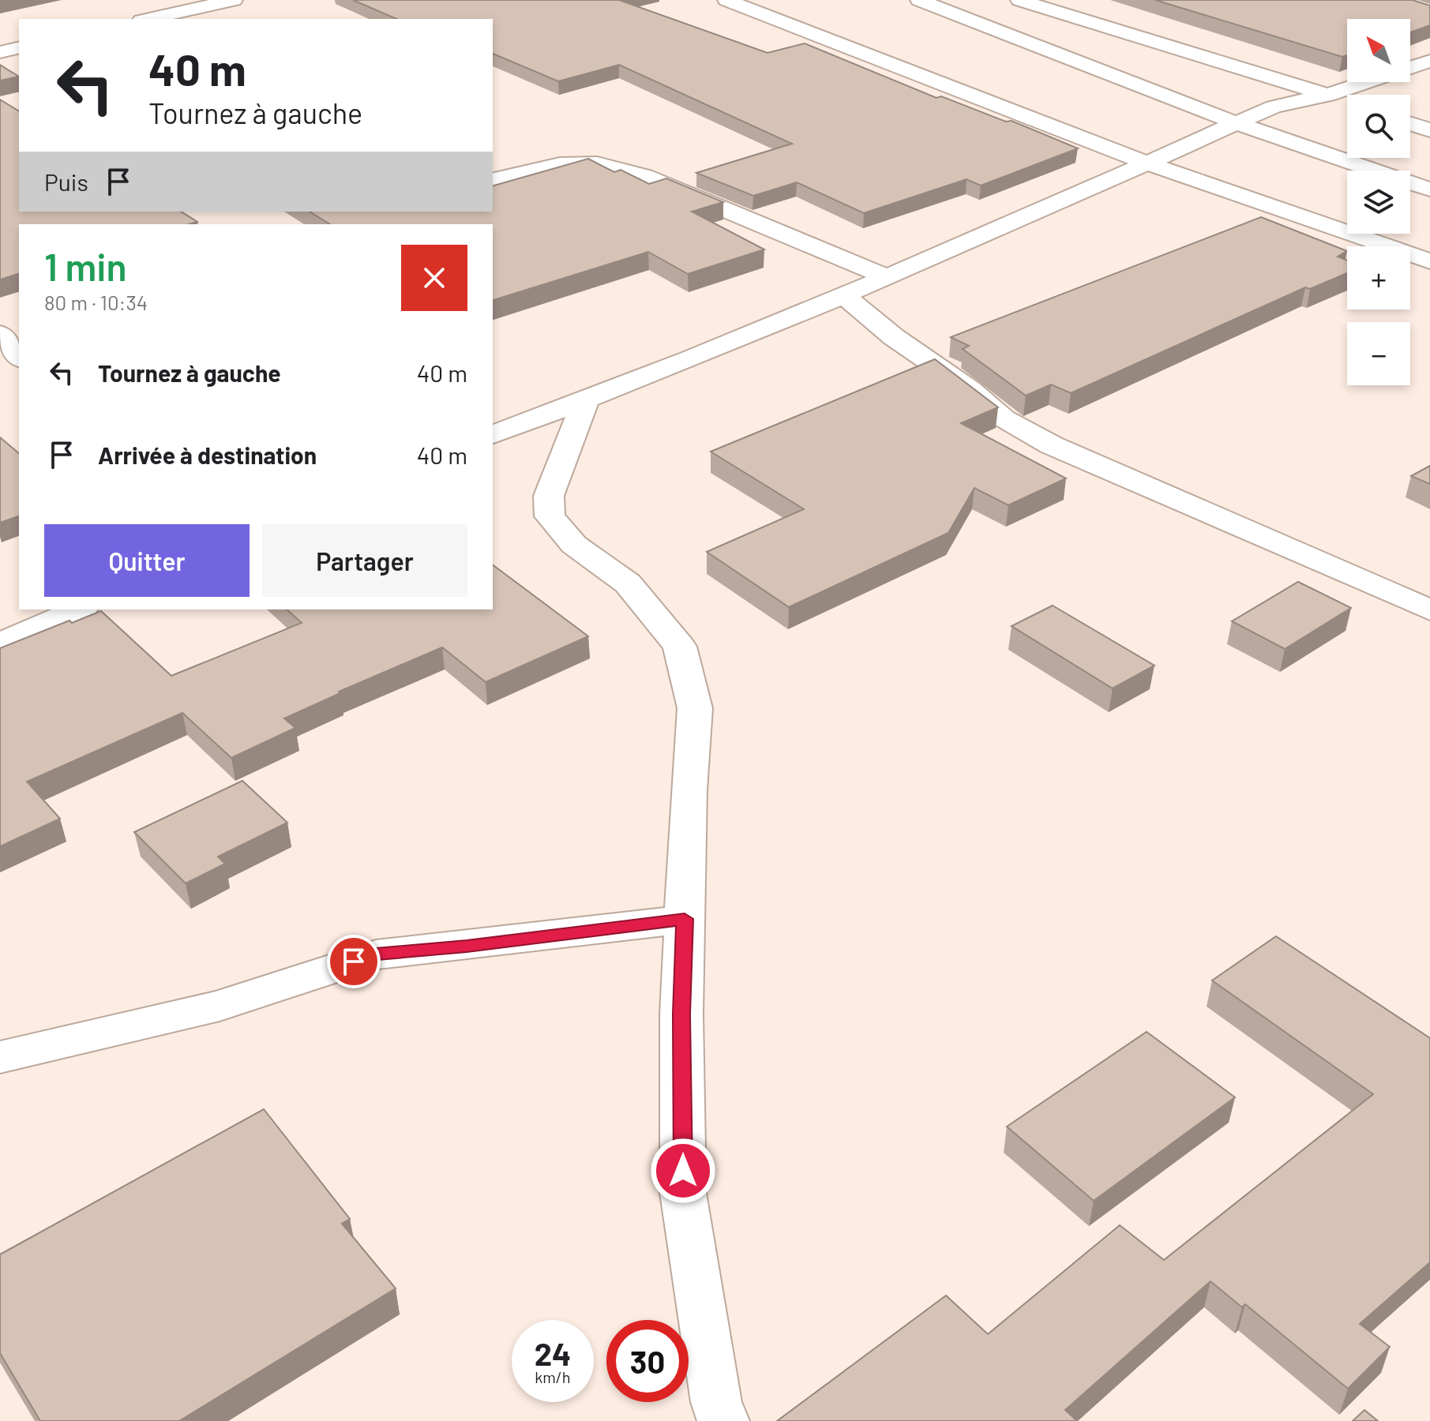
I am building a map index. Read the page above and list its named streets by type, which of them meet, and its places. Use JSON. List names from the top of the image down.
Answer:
{
  "north": "top left",
  "page": {
    "map_buttons": ["+", "−"],
    "turn": ["40 m", "Tournez à gauche"],
    "then": "Puis",
    "heading": ["1 min", "80 m · 10:34"],
    "list": [
      {
        "name": "Tournez à gauche",
        "value": "40 m"
      },
      {
        "name": "Arrivée à destination",
        "value": "40 m"
      }
    ],
    "buttons": ["Quitter", "Partager"],
    "speed": "24 km/h",
    "limit": "30"
  }
}
